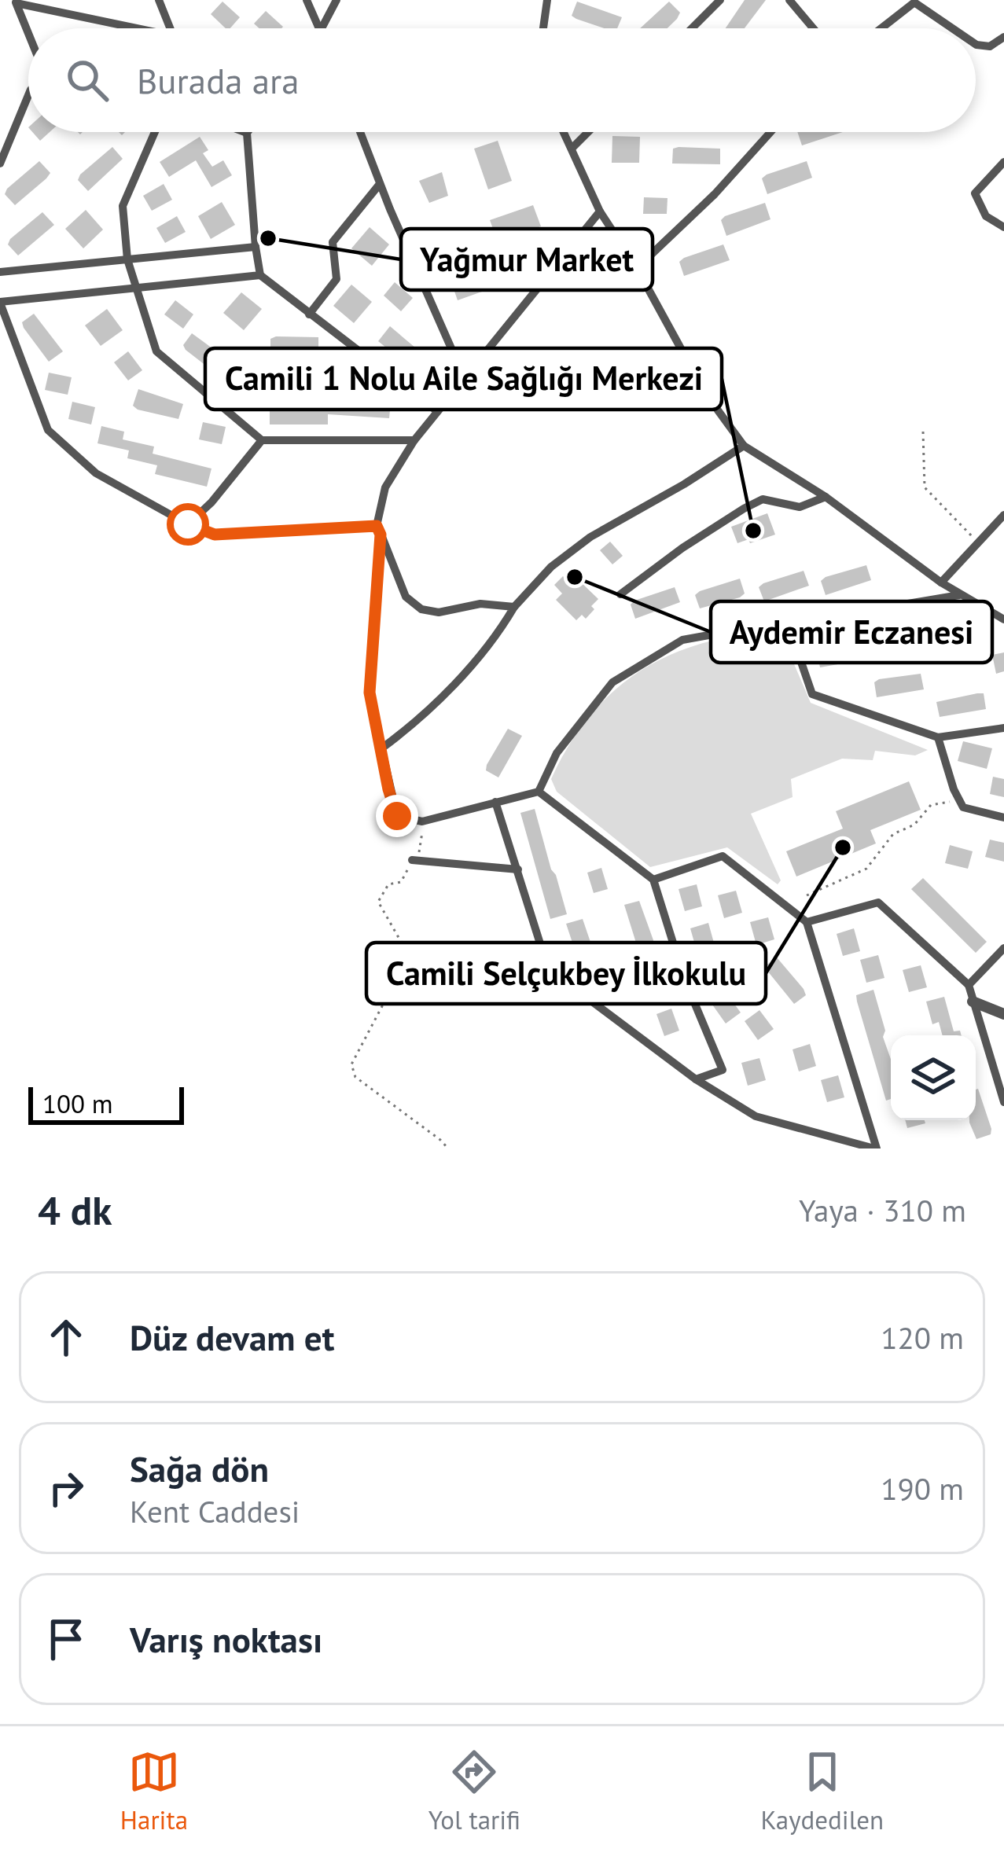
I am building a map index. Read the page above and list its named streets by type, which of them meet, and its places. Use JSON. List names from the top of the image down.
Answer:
{
  "places": [
    "Yağmur Market",
    "Camili 1 Nolu Aile Sağlığı Merkezi",
    "Aydemir Eczanesi",
    "Camili Selçukbey İlkokulu"
  ],
  "scale_bar": "100 m",
  "page": {
    "search": "Burada ara",
    "scale": "100 m",
    "heading": ["4 dk", "Yaya · 310 m"],
    "list": [
      ["Düz devam et", "120 m"],
      ["Sağa dön", "Kent Caddesi", "190 m"],
      "Varış noktası"
    ],
    "nav": ["Harita", "Yol tarifi", "Kaydedilen"]
  }
}
